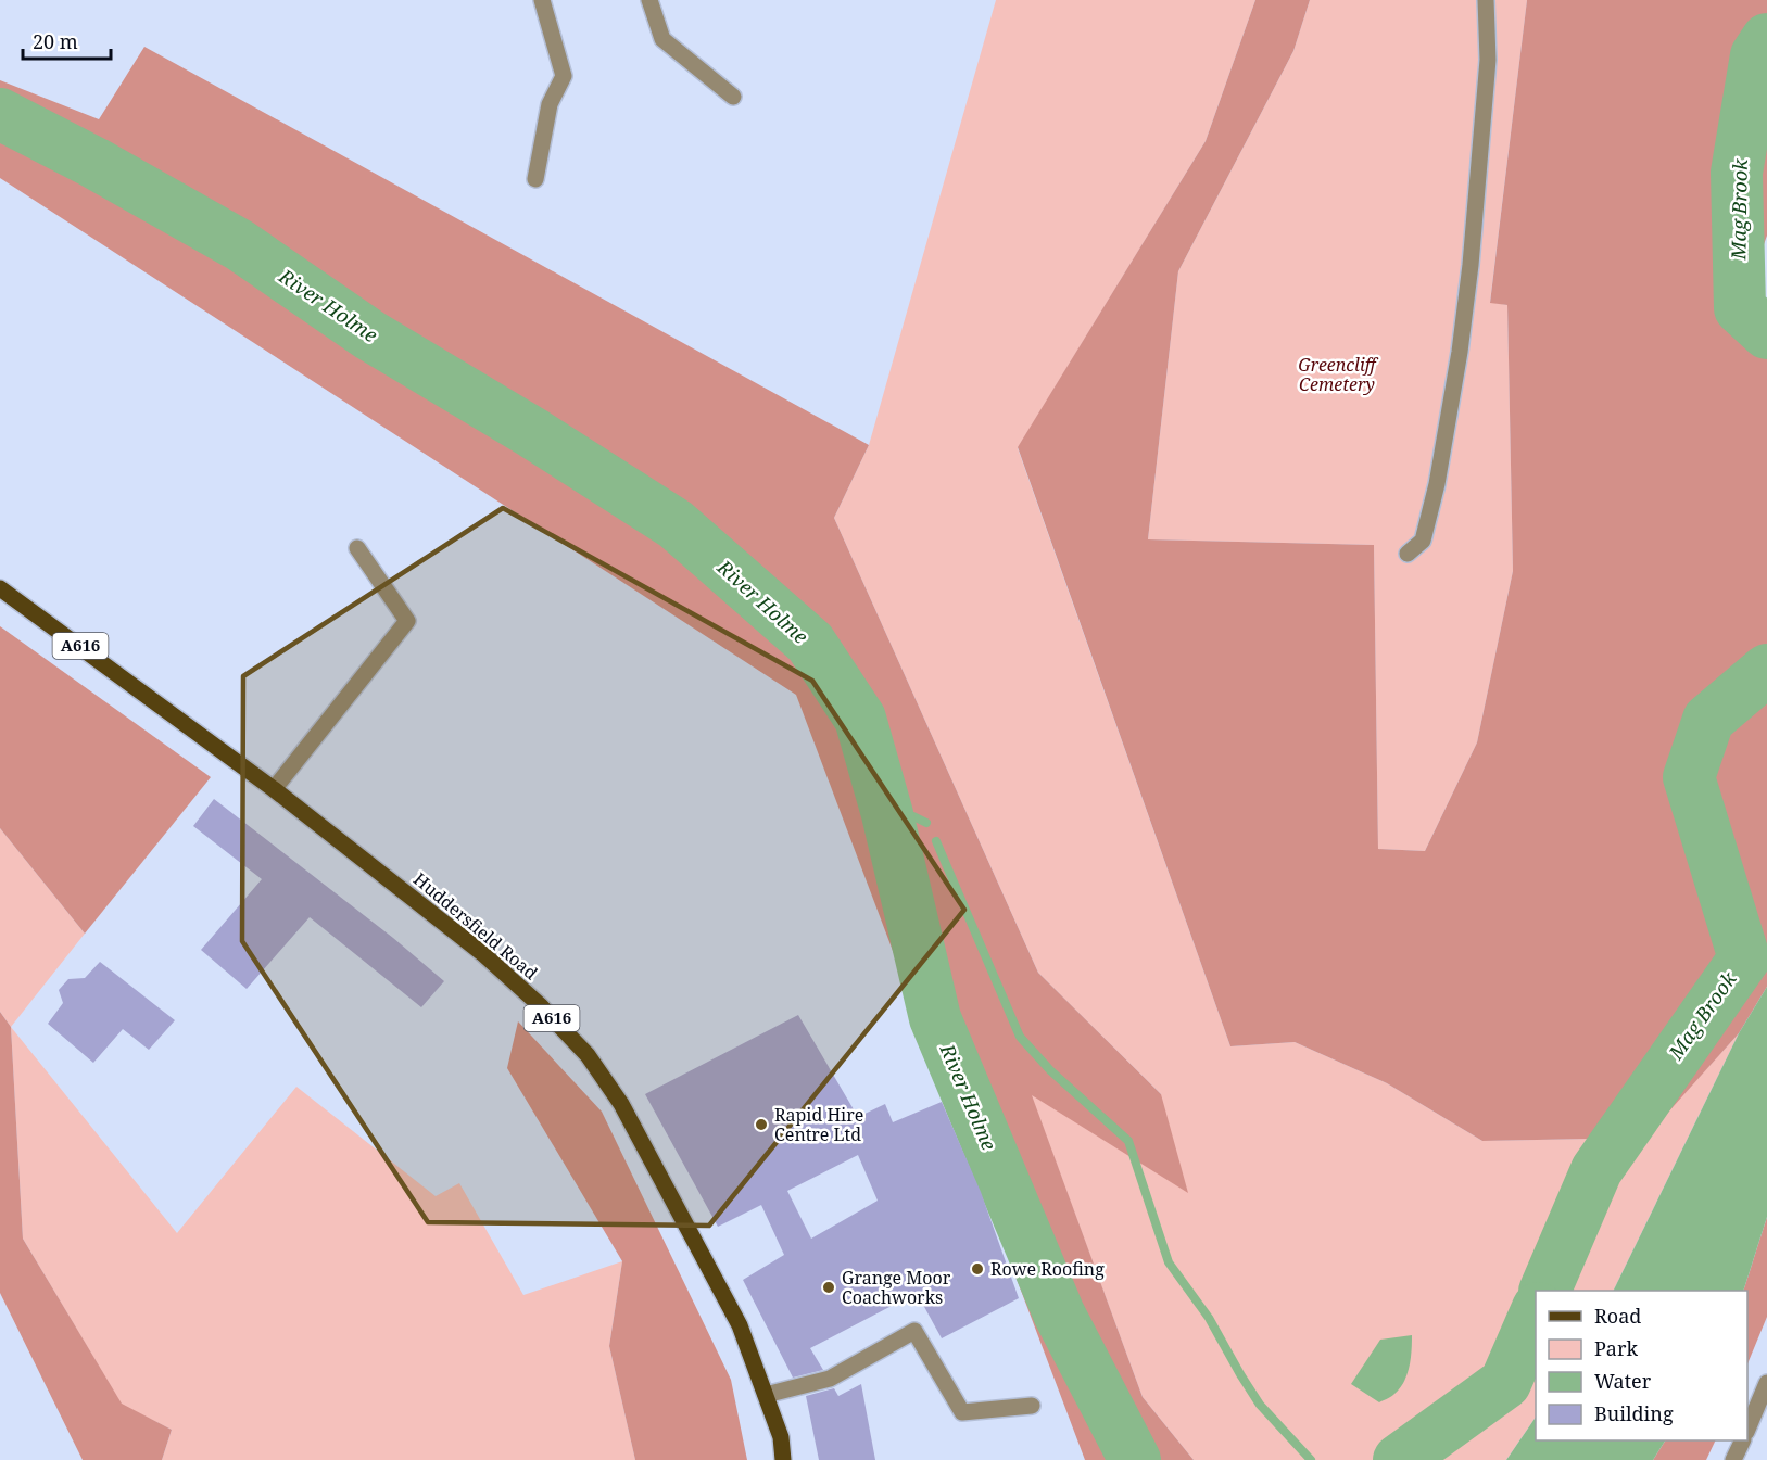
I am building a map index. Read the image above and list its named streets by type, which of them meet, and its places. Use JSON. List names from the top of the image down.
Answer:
{
  "streets": {
    "main road": ["A616", "Huddersfield Road"]
  },
  "water": ["Mag Brook", "River Holme"],
  "parks": ["Greencliff Cemetery"],
  "places": ["Rapid Hire Centre Ltd", "Rowe Roofing", "Grange Moor Coachworks"],
  "legend": [
    "Road",
    "Park",
    "Water",
    "Building"
  ],
  "scale_bar": "20 m"
}
